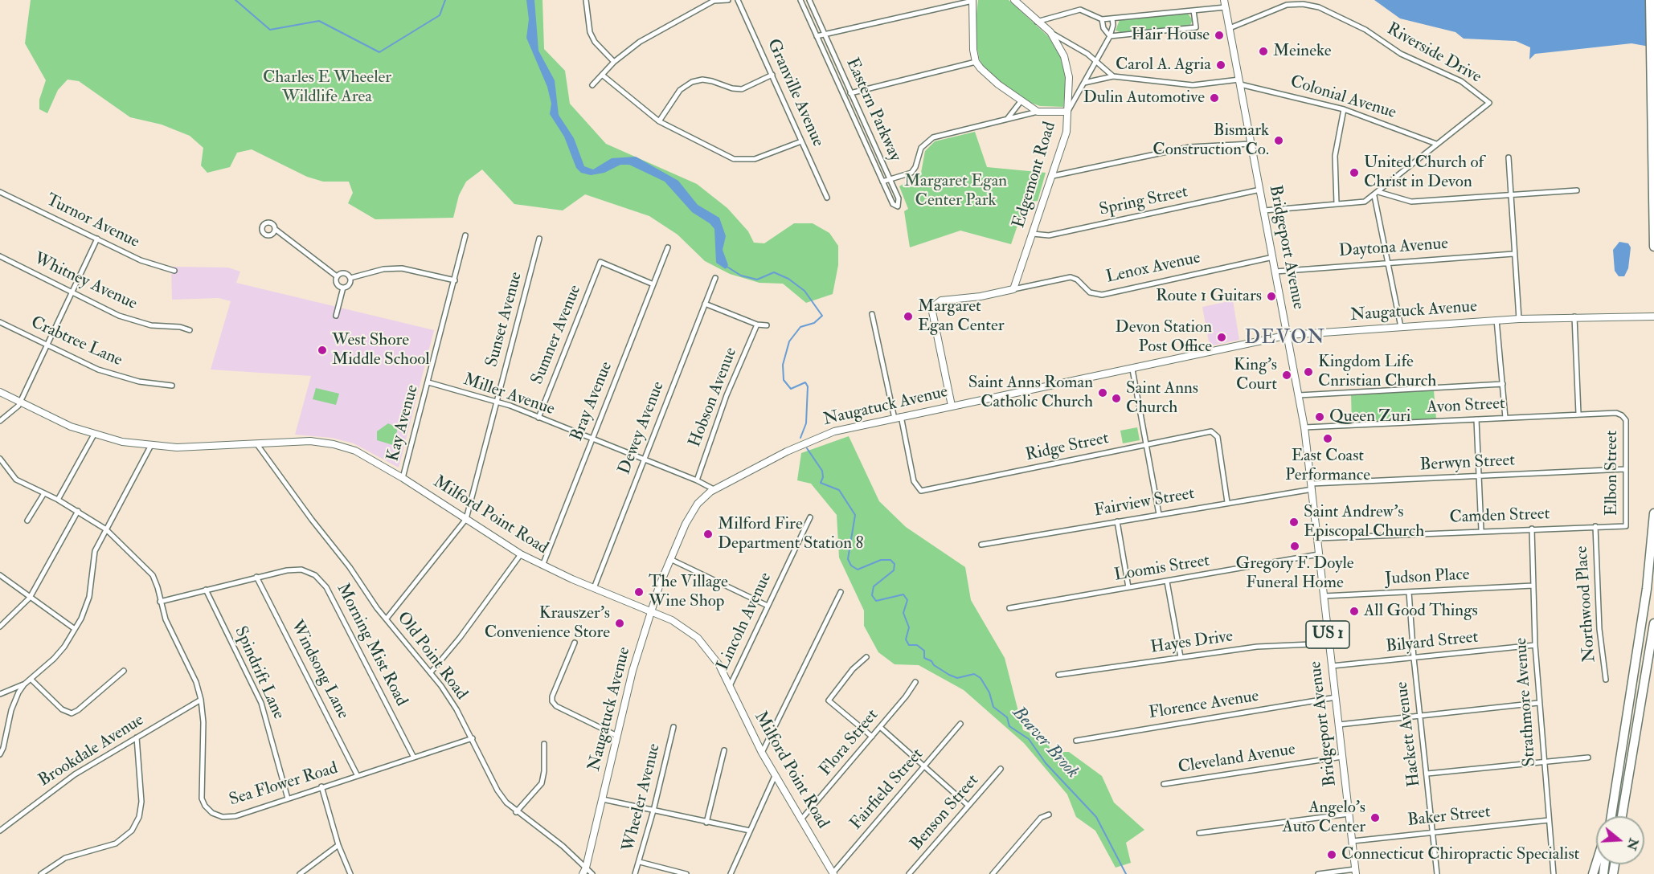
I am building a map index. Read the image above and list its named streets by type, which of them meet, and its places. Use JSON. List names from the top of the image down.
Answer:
{
  "streets": {
    "main road": ["Bridgeport Avenue", "US 1"],
    "street": [
      "Riverside Drive",
      "Granville Avenue",
      "Colonial Avenue",
      "Eastern Parkway",
      "Edgemont Road",
      "Spring Street",
      "Turnor Avenue",
      "Daytona Avenue",
      "Lenox Avenue",
      "Whitney Avenue",
      "Naugatuck Avenue",
      "Sunset Avenue",
      "Sumner Avenue",
      "Crabtree Lane",
      "Miller Avenue",
      "Hobson Avenue",
      "Bray Avenue",
      "Avon Street",
      "Kay Avenue",
      "Dewey Avenue",
      "Ridge Street",
      "Berwyn Street",
      "Elbon Street",
      "Fairview Street",
      "Milford Point Road",
      "Camden Street",
      "Loomis Street",
      "Judson Place",
      "Northwood Place",
      "Lincoln Avenue",
      "Hayes Drive",
      "Bilyard Street",
      "Morning Mist Road",
      "Old Point Road",
      "Windsong Lane",
      "Spindrift Lane",
      "Strathmore Avenue",
      "Florence Avenue",
      "Hackett Avenue",
      "Flora Street",
      "Brookdale Avenue",
      "Cleveland Avenue",
      "Sea Flower Road",
      "Fairfield Street",
      "Wheeler Avenue",
      "Benson Street",
      "Baker Street"
    ]
  },
  "crossings": [
    ["Riverside Drive", "Colonial Avenue"],
    ["Riverside Drive", "Bridgeport Avenue"],
    ["Colonial Avenue", "Bridgeport Avenue"],
    ["Edgemont Road", "Spring Street"],
    ["Edgemont Road", "Lenox Avenue"],
    ["Spring Street", "Bridgeport Avenue"],
    ["Bridgeport Avenue", "Daytona Avenue"],
    ["Bridgeport Avenue", "Lenox Avenue"],
    ["Bridgeport Avenue", "Naugatuck Avenue"],
    ["Bridgeport Avenue", "Avon Street"],
    ["Bridgeport Avenue", "Berwyn Street"],
    ["Bridgeport Avenue", "Fairview Street"],
    ["Bridgeport Avenue", "Camden Street"],
    ["Bridgeport Avenue", "Loomis Street"],
    ["Bridgeport Avenue", "Judson Place"],
    ["Bridgeport Avenue", "Hayes Drive"],
    ["Bridgeport Avenue", "Bilyard Street"],
    ["Bridgeport Avenue", "Florence Avenue"],
    ["Bridgeport Avenue", "Cleveland Avenue"],
    ["Bridgeport Avenue", "Baker Street"],
    ["Lenox Avenue", "Naugatuck Avenue"],
    ["Naugatuck Avenue", "Miller Avenue"],
    ["Naugatuck Avenue", "Ridge Street"],
    ["Naugatuck Avenue", "Milford Point Road"],
    ["Naugatuck Avenue", "Old Point Road"],
    ["Sunset Avenue", "Miller Avenue"],
    ["Sunset Avenue", "Milford Point Road"],
    ["Sumner Avenue", "Miller Avenue"],
    ["Sumner Avenue", "Bray Avenue"],
    ["Miller Avenue", "Hobson Avenue"],
    ["Miller Avenue", "Bray Avenue"],
    ["Miller Avenue", "Kay Avenue"],
    ["Miller Avenue", "Dewey Avenue"],
    ["Bray Avenue", "Milford Point Road"],
    ["Avon Street", "Elbon Street"],
    ["Kay Avenue", "Milford Point Road"],
    ["Dewey Avenue", "Milford Point Road"],
    ["Ridge Street", "Fairview Street"],
    ["Berwyn Street", "Elbon Street"],
    ["Berwyn Street", "Fairview Street"],
    ["Elbon Street", "Camden Street"],
    ["Milford Point Road", "Lincoln Avenue"],
    ["Milford Point Road", "Old Point Road"],
    ["Milford Point Road", "Flora Street"],
    ["Milford Point Road", "Fairfield Street"],
    ["Camden Street", "Northwood Place"],
    ["Camden Street", "Strathmore Avenue"],
    ["Judson Place", "Strathmore Avenue"],
    ["Judson Place", "Hackett Avenue"],
    ["Bilyard Street", "Strathmore Avenue"],
    ["Bilyard Street", "Hackett Avenue"],
    ["Morning Mist Road", "Windsong Lane"],
    ["Morning Mist Road", "Spindrift Lane"],
    ["Morning Mist Road", "Sea Flower Road"],
    ["Old Point Road", "Sea Flower Road"],
    ["Windsong Lane", "Sea Flower Road"],
    ["Spindrift Lane", "Sea Flower Road"],
    ["Strathmore Avenue", "Baker Street"],
    ["Hackett Avenue", "Baker Street"],
    ["Brookdale Avenue", "Sea Flower Road"]
  ],
  "districts": ["DEVON"],
  "water": ["Beaver Brook"],
  "parks": ["Charles E Wheeler Wildlife Area", "Margaret Egan Center Park"],
  "places": [
    "Hair House",
    "Meineke",
    "Carol A. Agria",
    "Dulin Automotive",
    "Bismark Construction Co.",
    "United Church of Christ in Devon",
    "Route 1 Guitars",
    "Margaret Egan Center",
    "Devon Station Post Office",
    "West Shore Middle School",
    "Kingdom Life Cnristian Church",
    "King's Court",
    "Saint Anns Roman Catholic Church",
    "Saint Anns Church",
    "Queen Zuri",
    "East Coast Performance",
    "Saint Andrew's Episcopal Church",
    "Milford Fire Department Station 8",
    "Gregory F. Doyle Funeral Home",
    "The Village Wine Shop",
    "All Good Things",
    "Krauszer's Convenience Store",
    "Angelo's Auto Center",
    "Connecticut Chiropractic Specialist"
  ],
  "north": "right"
}
